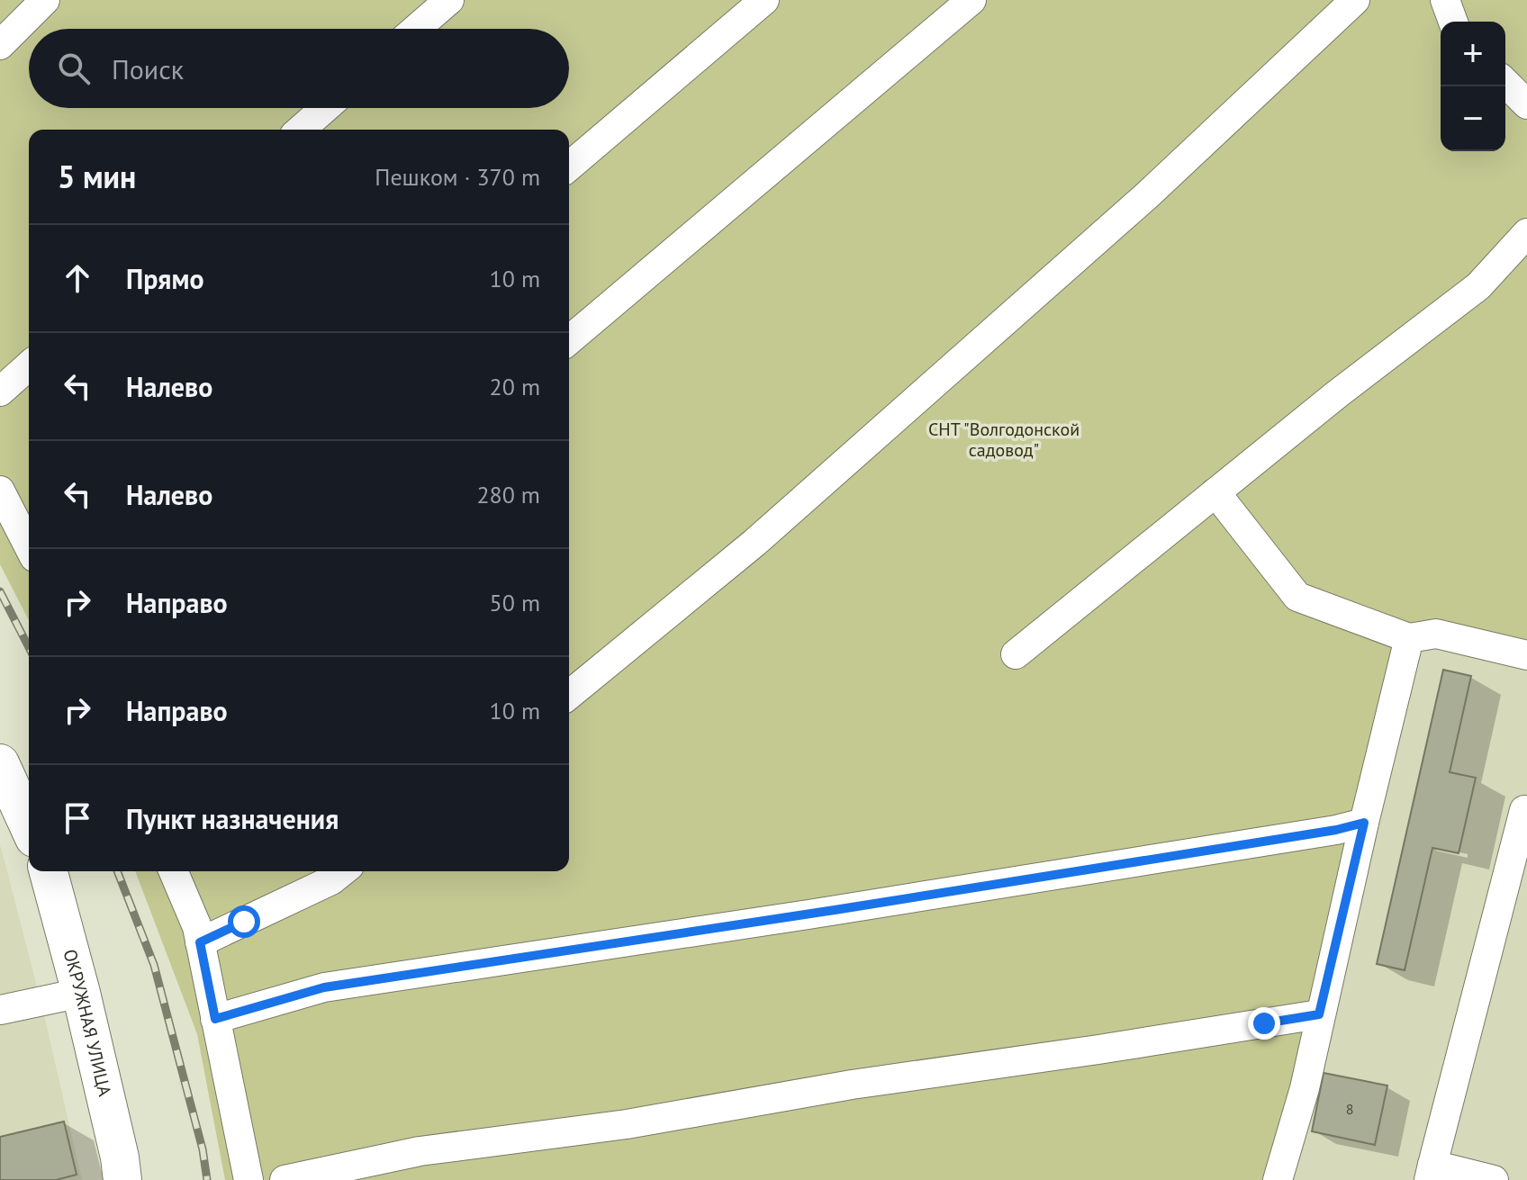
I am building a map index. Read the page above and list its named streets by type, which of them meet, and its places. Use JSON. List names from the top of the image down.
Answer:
{
  "streets": {
    "main road": ["ОКРУЖНАЯ УЛИЦА"]
  },
  "parks": ["СНТ \"Волгодонской садовод\""],
  "house_numbers": ["8"],
  "page": {
    "map_buttons": ["+", "−"],
    "search": "Поиск",
    "heading": ["5 мин", "Пешком · 370 m"],
    "list": [
      ["Прямо", "10 m"],
      ["Налево", "20 m"],
      ["Налево", "280 m"],
      ["Направо", "50 m"],
      ["Направо", "10 m"],
      "Пункт назначения"
    ]
  }
}
